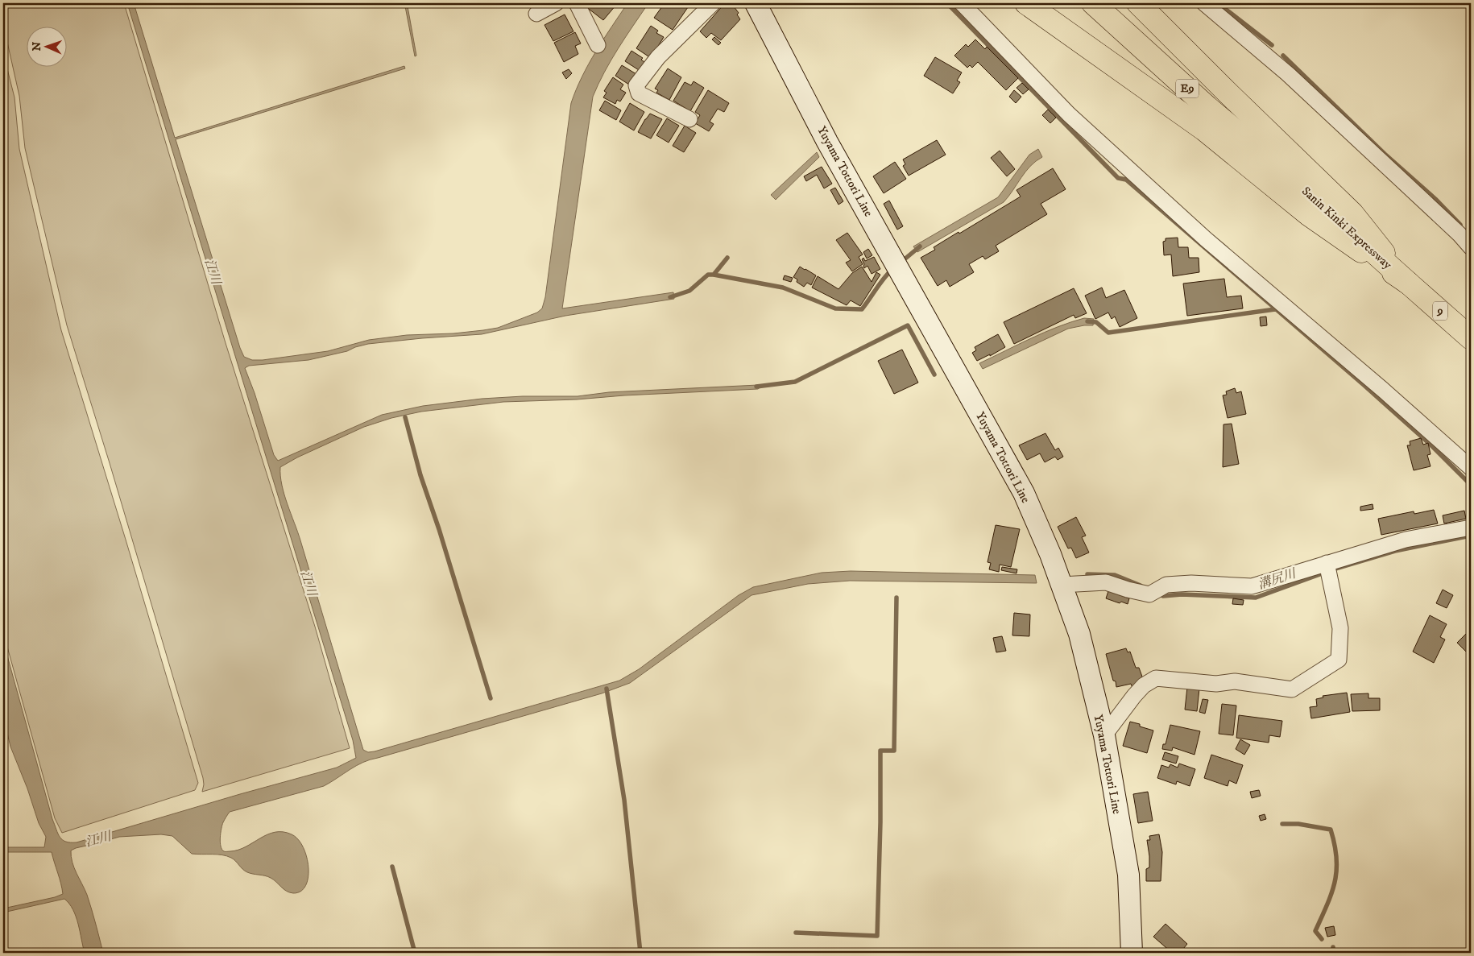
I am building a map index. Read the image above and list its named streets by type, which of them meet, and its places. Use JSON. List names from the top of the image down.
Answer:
{
  "streets": {
    "highway": ["E9", "Sanin Kinki Expressway", "9"],
    "main road": ["Yuyama Tottori Line"]
  },
  "crossings": [
    ["Sanin Kinki Expressway", "9"]
  ],
  "water": ["江川", "溝尻川"],
  "north": "left"
}
